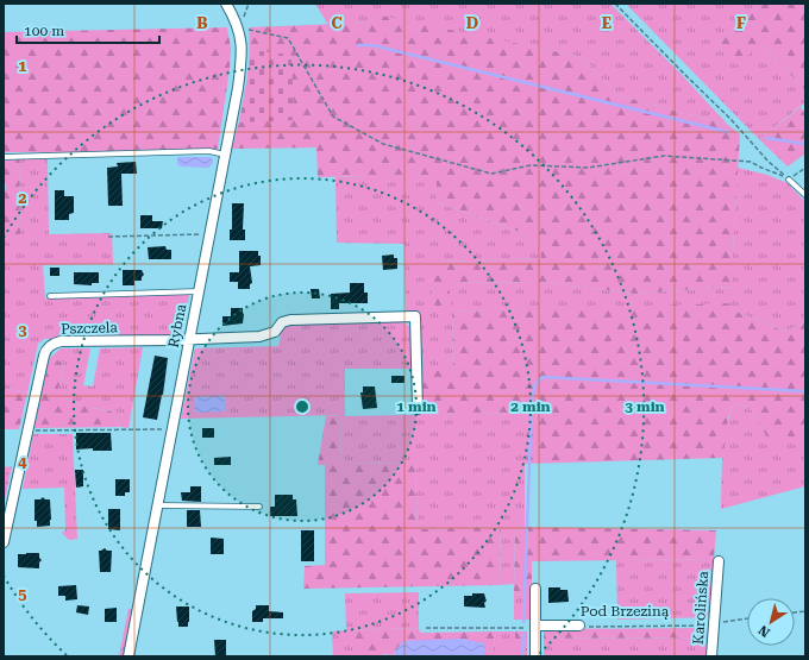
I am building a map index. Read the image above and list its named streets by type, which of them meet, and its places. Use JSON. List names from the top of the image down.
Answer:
{
  "streets": {
    "street": [
      "Rybna",
      "Pszczela",
      "Karolińska",
      "Pod Brzeziną"
    ]
  },
  "crossings": [
    ["Rybna", "Pszczela"],
    ["Karolińska", "Pod Brzeziną"]
  ],
  "scale_bar": "100 m",
  "north": "bottom left",
  "grid": {
    "columns": [
      "B",
      "C",
      "D",
      "E",
      "F"
    ],
    "rows": [
      "1",
      "2",
      "3",
      "4",
      "5"
    ]
  },
  "rings": ["1 min", "2 min", "3 min"]
}
